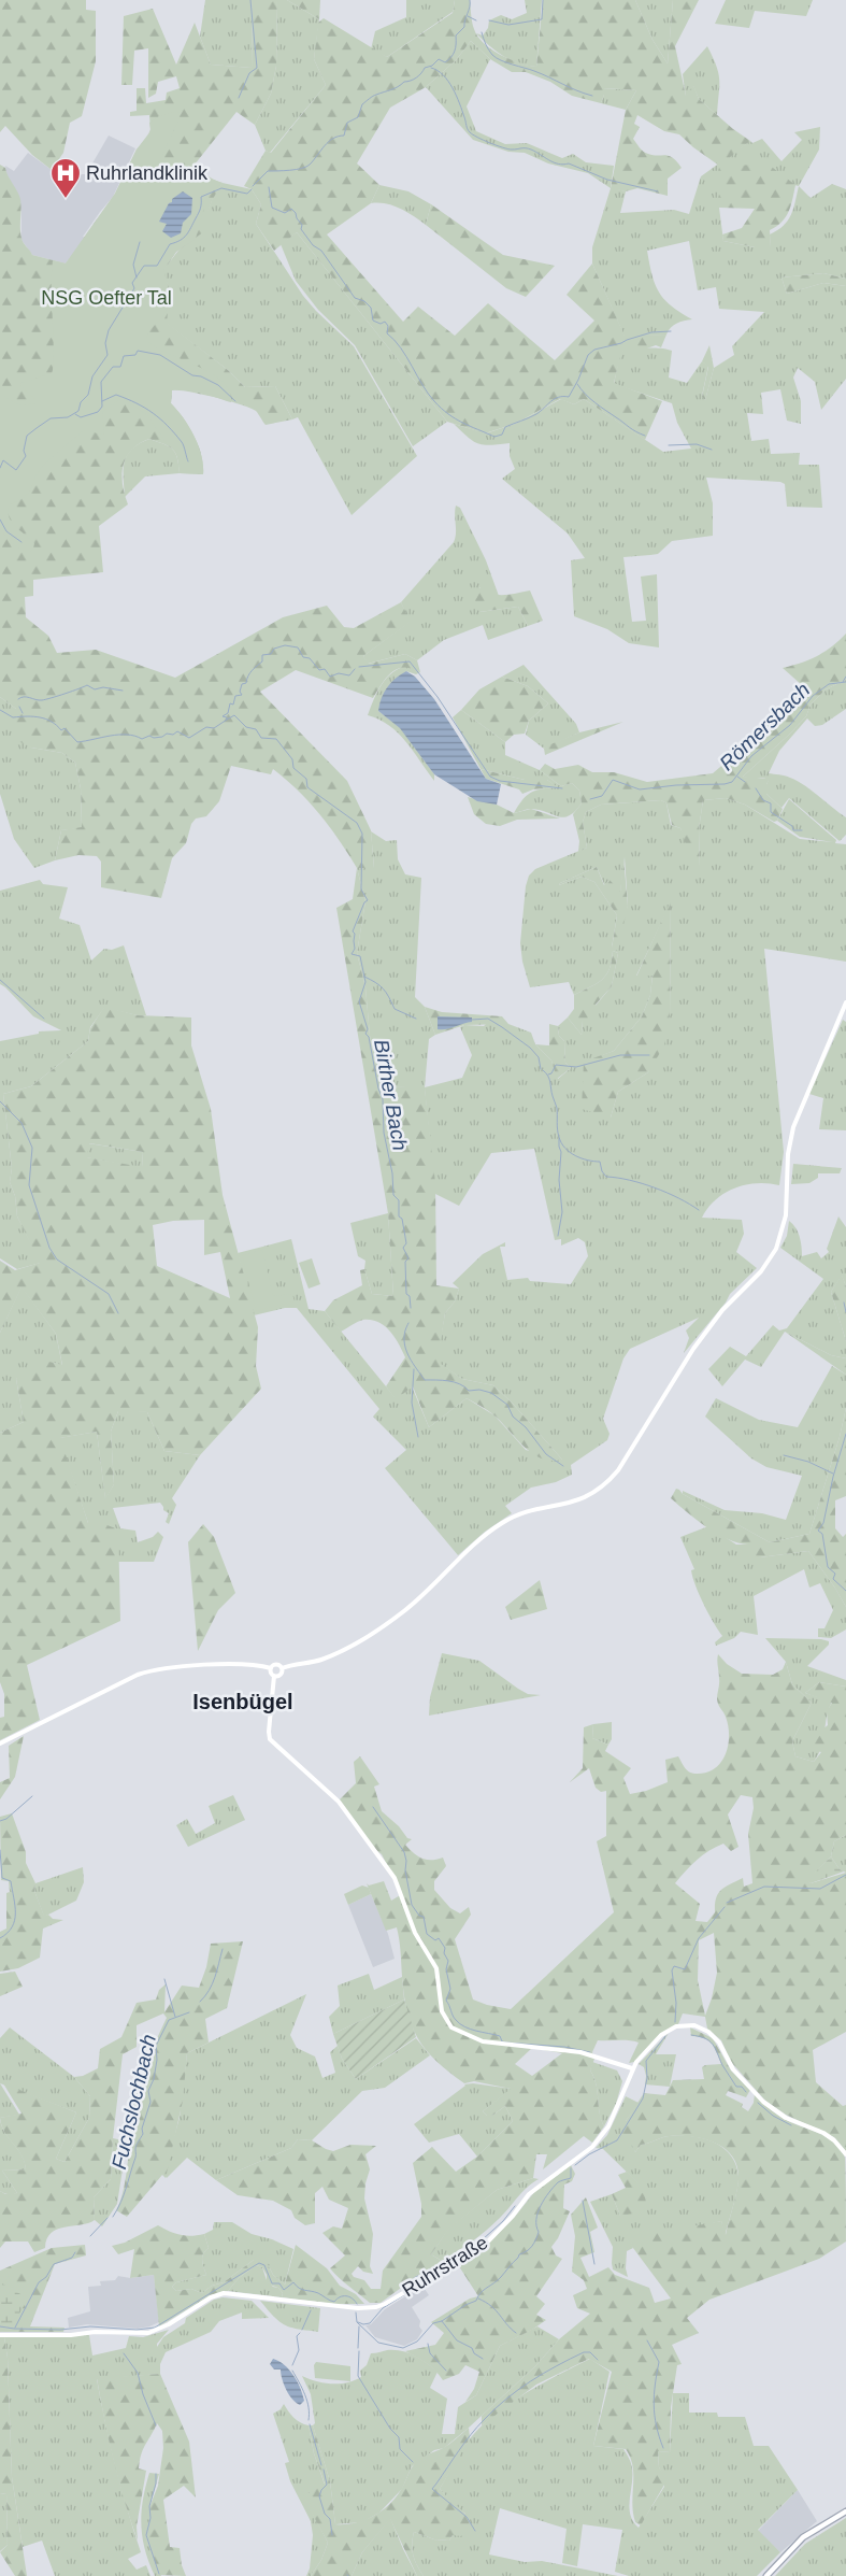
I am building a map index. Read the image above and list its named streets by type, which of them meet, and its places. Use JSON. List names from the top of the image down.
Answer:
{
  "streets": {
    "main road": ["Ruhrstraße"]
  },
  "districts": ["Isenbügel"],
  "water": ["Römersbach", "Birther Bach", "Fuchslochbach"],
  "parks": ["NSG Oefter Tal"],
  "places": {
    "hospital": ["Ruhrlandklinik"]
  }
}
